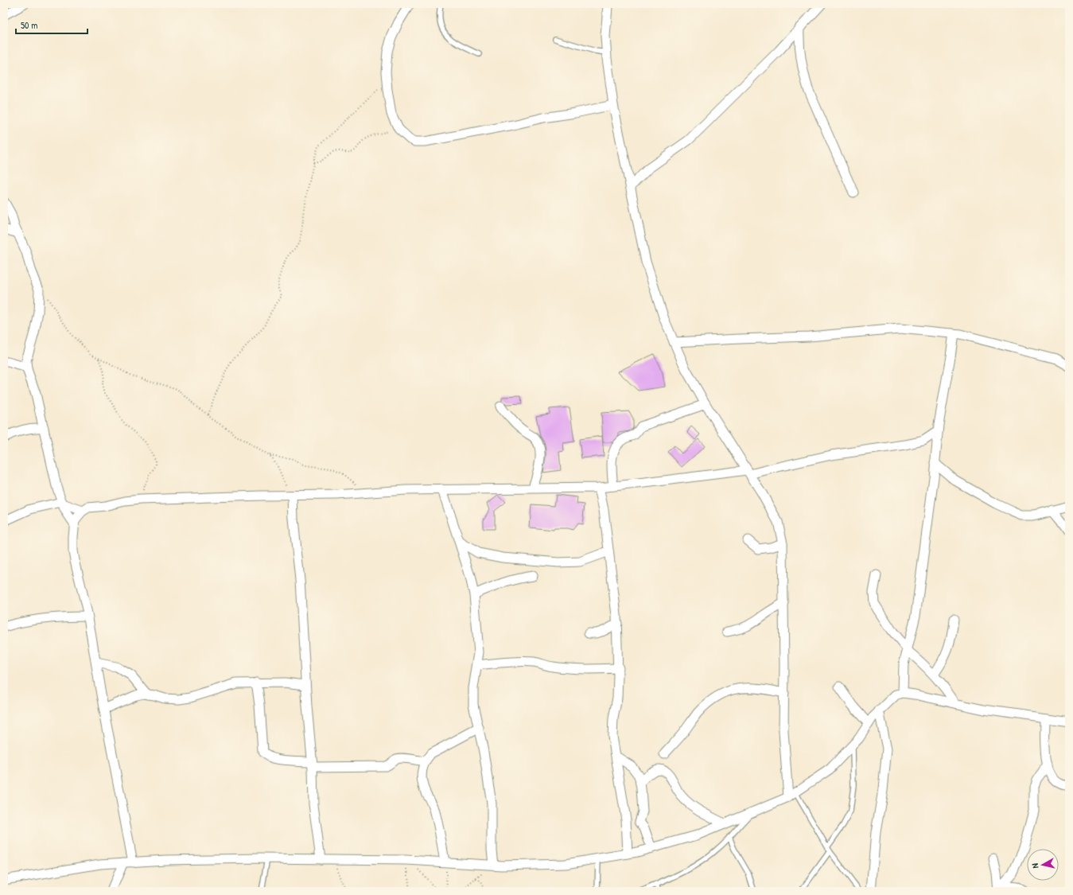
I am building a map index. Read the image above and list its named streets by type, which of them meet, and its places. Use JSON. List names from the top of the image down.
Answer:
{
  "scale_bar": "50 m",
  "north": "left"
}
